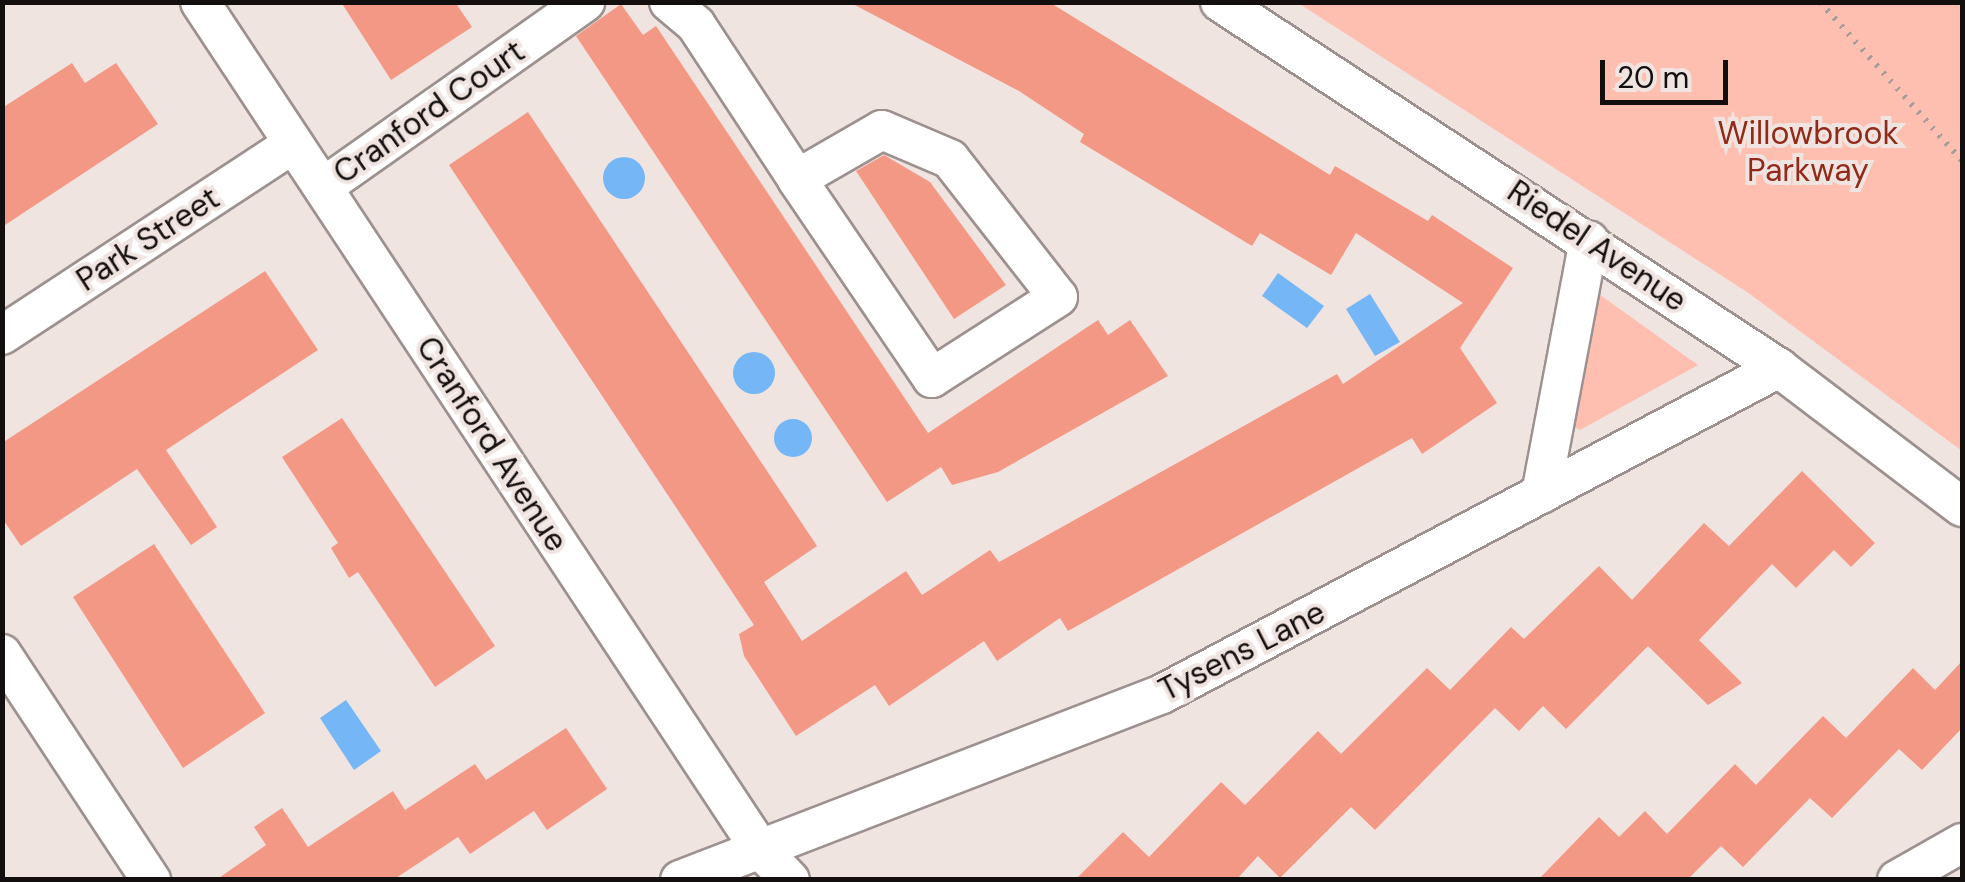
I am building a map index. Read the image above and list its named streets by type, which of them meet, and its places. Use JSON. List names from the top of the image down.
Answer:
{
  "streets": {
    "street": [
      "Cranford Court",
      "Park Street",
      "Riedel Avenue",
      "Cranford Avenue",
      "Tysens Lane"
    ]
  },
  "crossings": [
    ["Cranford Court", "Cranford Avenue"],
    ["Park Street", "Cranford Avenue"],
    ["Riedel Avenue", "Tysens Lane"],
    ["Cranford Avenue", "Tysens Lane"]
  ],
  "parks": ["Willowbrook Parkway"],
  "scale_bar": "20 m"
}
